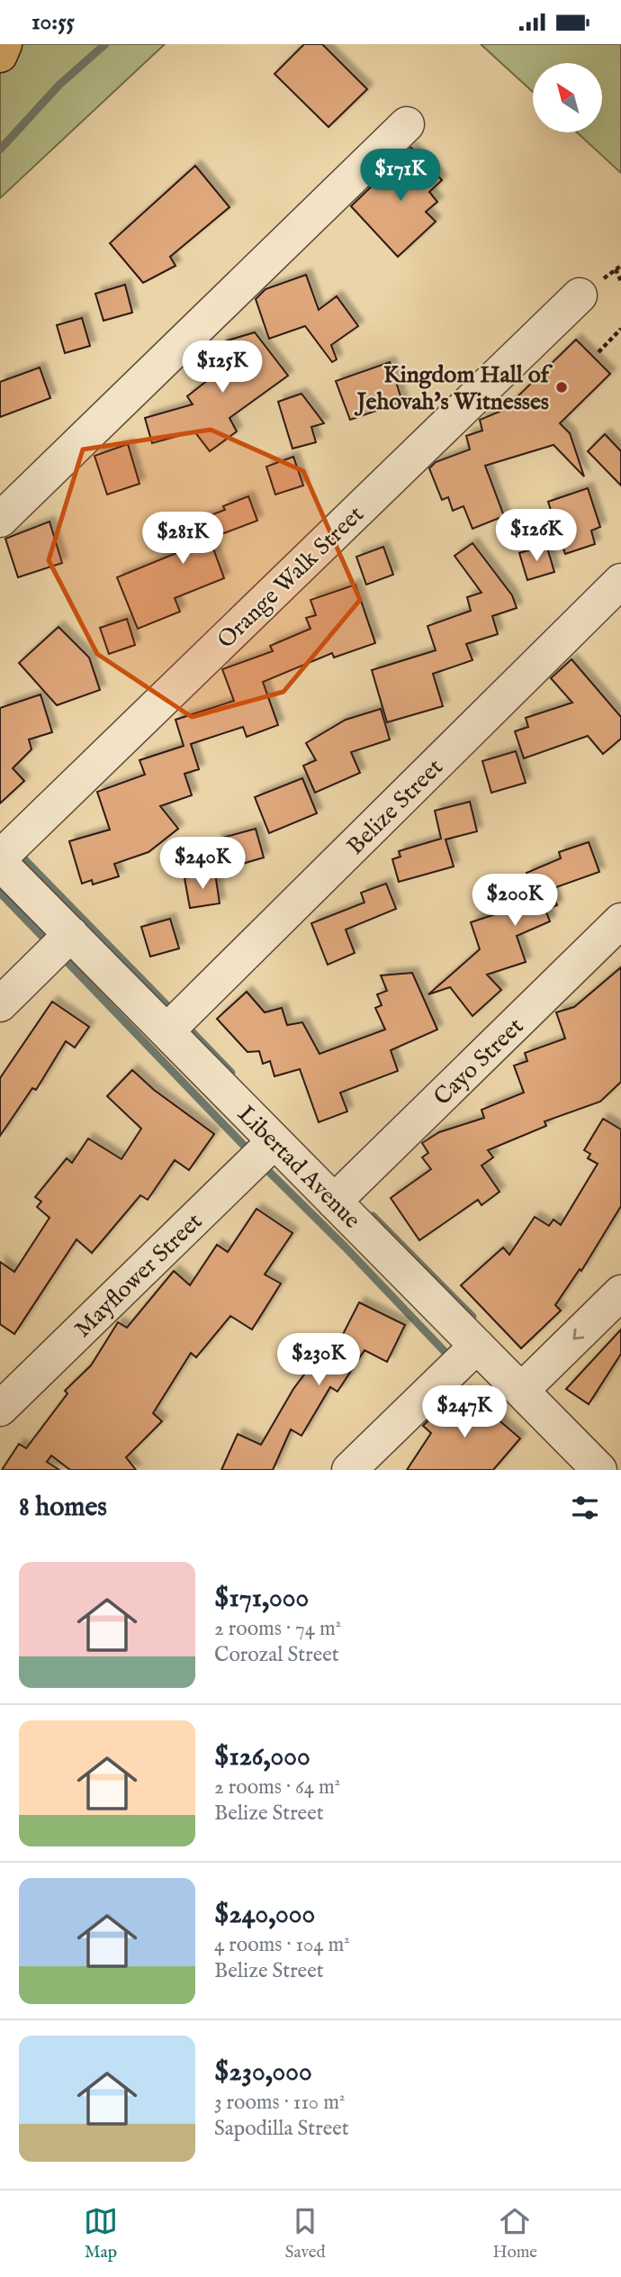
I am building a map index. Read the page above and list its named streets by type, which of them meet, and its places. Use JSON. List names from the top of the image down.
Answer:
{
  "streets": {
    "street": [
      "Orange Walk Street",
      "Belize Street",
      "Cayo Street",
      "Libertad Avenue",
      "Mayflower Street"
    ]
  },
  "crossings": [
    ["Belize Street", "Libertad Avenue"],
    ["Cayo Street", "Libertad Avenue"],
    ["Libertad Avenue", "Mayflower Street"]
  ],
  "places": ["Kingdom Hall of Jehovah's Witnesses"],
  "north": "top left",
  "page": {
    "status": "10:55",
    "price": [
      "$171K",
      "$125K",
      "$126K",
      "$281K",
      "$240K",
      "$200K",
      "$230K",
      "$247K"
    ],
    "heading": "8 homes",
    "list": [
      {
        "name": "$171,000",
        "note": "2 rooms · 74 m² · Corozal Street"
      },
      {
        "name": "$126,000",
        "note": "2 rooms · 64 m² · Belize Street"
      },
      {
        "name": "$240,000",
        "note": "4 rooms · 104 m² · Belize Street"
      },
      {
        "name": "$230,000",
        "note": "3 rooms · 110 m² · Sapodilla Street"
      }
    ],
    "tabs": ["Map", "Saved", "Home"]
  }
}
